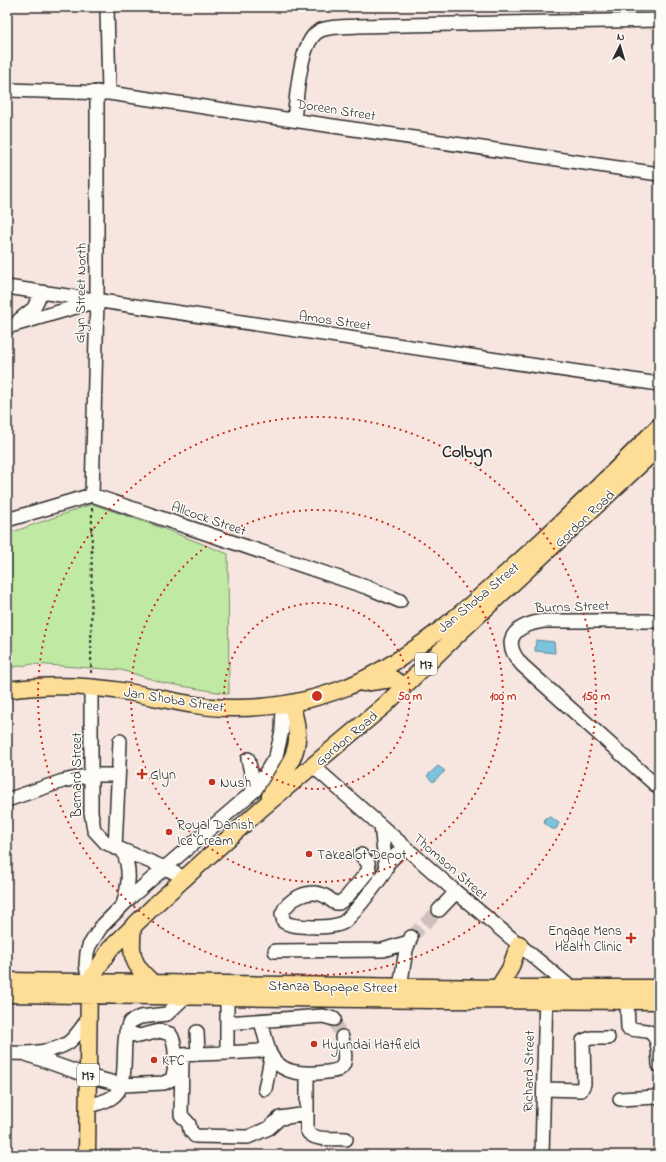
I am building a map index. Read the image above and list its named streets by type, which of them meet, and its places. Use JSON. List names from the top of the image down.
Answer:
{
  "streets": {
    "main road": [
      "Gordon Road",
      "Jan Shoba Street",
      "M7",
      "Stanza Bopape Street"
    ],
    "street": [
      "Doreen Street",
      "Glyn Street North",
      "Amos Street",
      "Allcock Street",
      "Burns Street",
      "Bernard Street",
      "Thomson Street",
      "Richard Street"
    ]
  },
  "crossings": [
    ["Doreen Street", "Glyn Street North"],
    ["Glyn Street North", "Amos Street"],
    ["Glyn Street North", "Allcock Street"],
    ["Gordon Road", "Jan Shoba Street"],
    ["Gordon Road", "M7"],
    ["Gordon Road", "Bernard Street"],
    ["Gordon Road", "Thomson Street"],
    ["Gordon Road", "Stanza Bopape Street"],
    ["Jan Shoba Street", "Bernard Street"],
    ["M7", "Stanza Bopape Street"],
    ["Thomson Street", "Stanza Bopape Street"],
    ["Stanza Bopape Street", "Richard Street"]
  ],
  "districts": ["Colbyn"],
  "places": {
    "health": ["Glyn", "Engage Mens Health Clinic"],
    "other": [
      "Nush",
      "Royal Danish Ice Cream",
      "Takealot Depot",
      "Hyundai Hatfield",
      "KFC"
    ]
  },
  "north": "top",
  "rings": ["50 m", "100 m", "150 m"]
}
